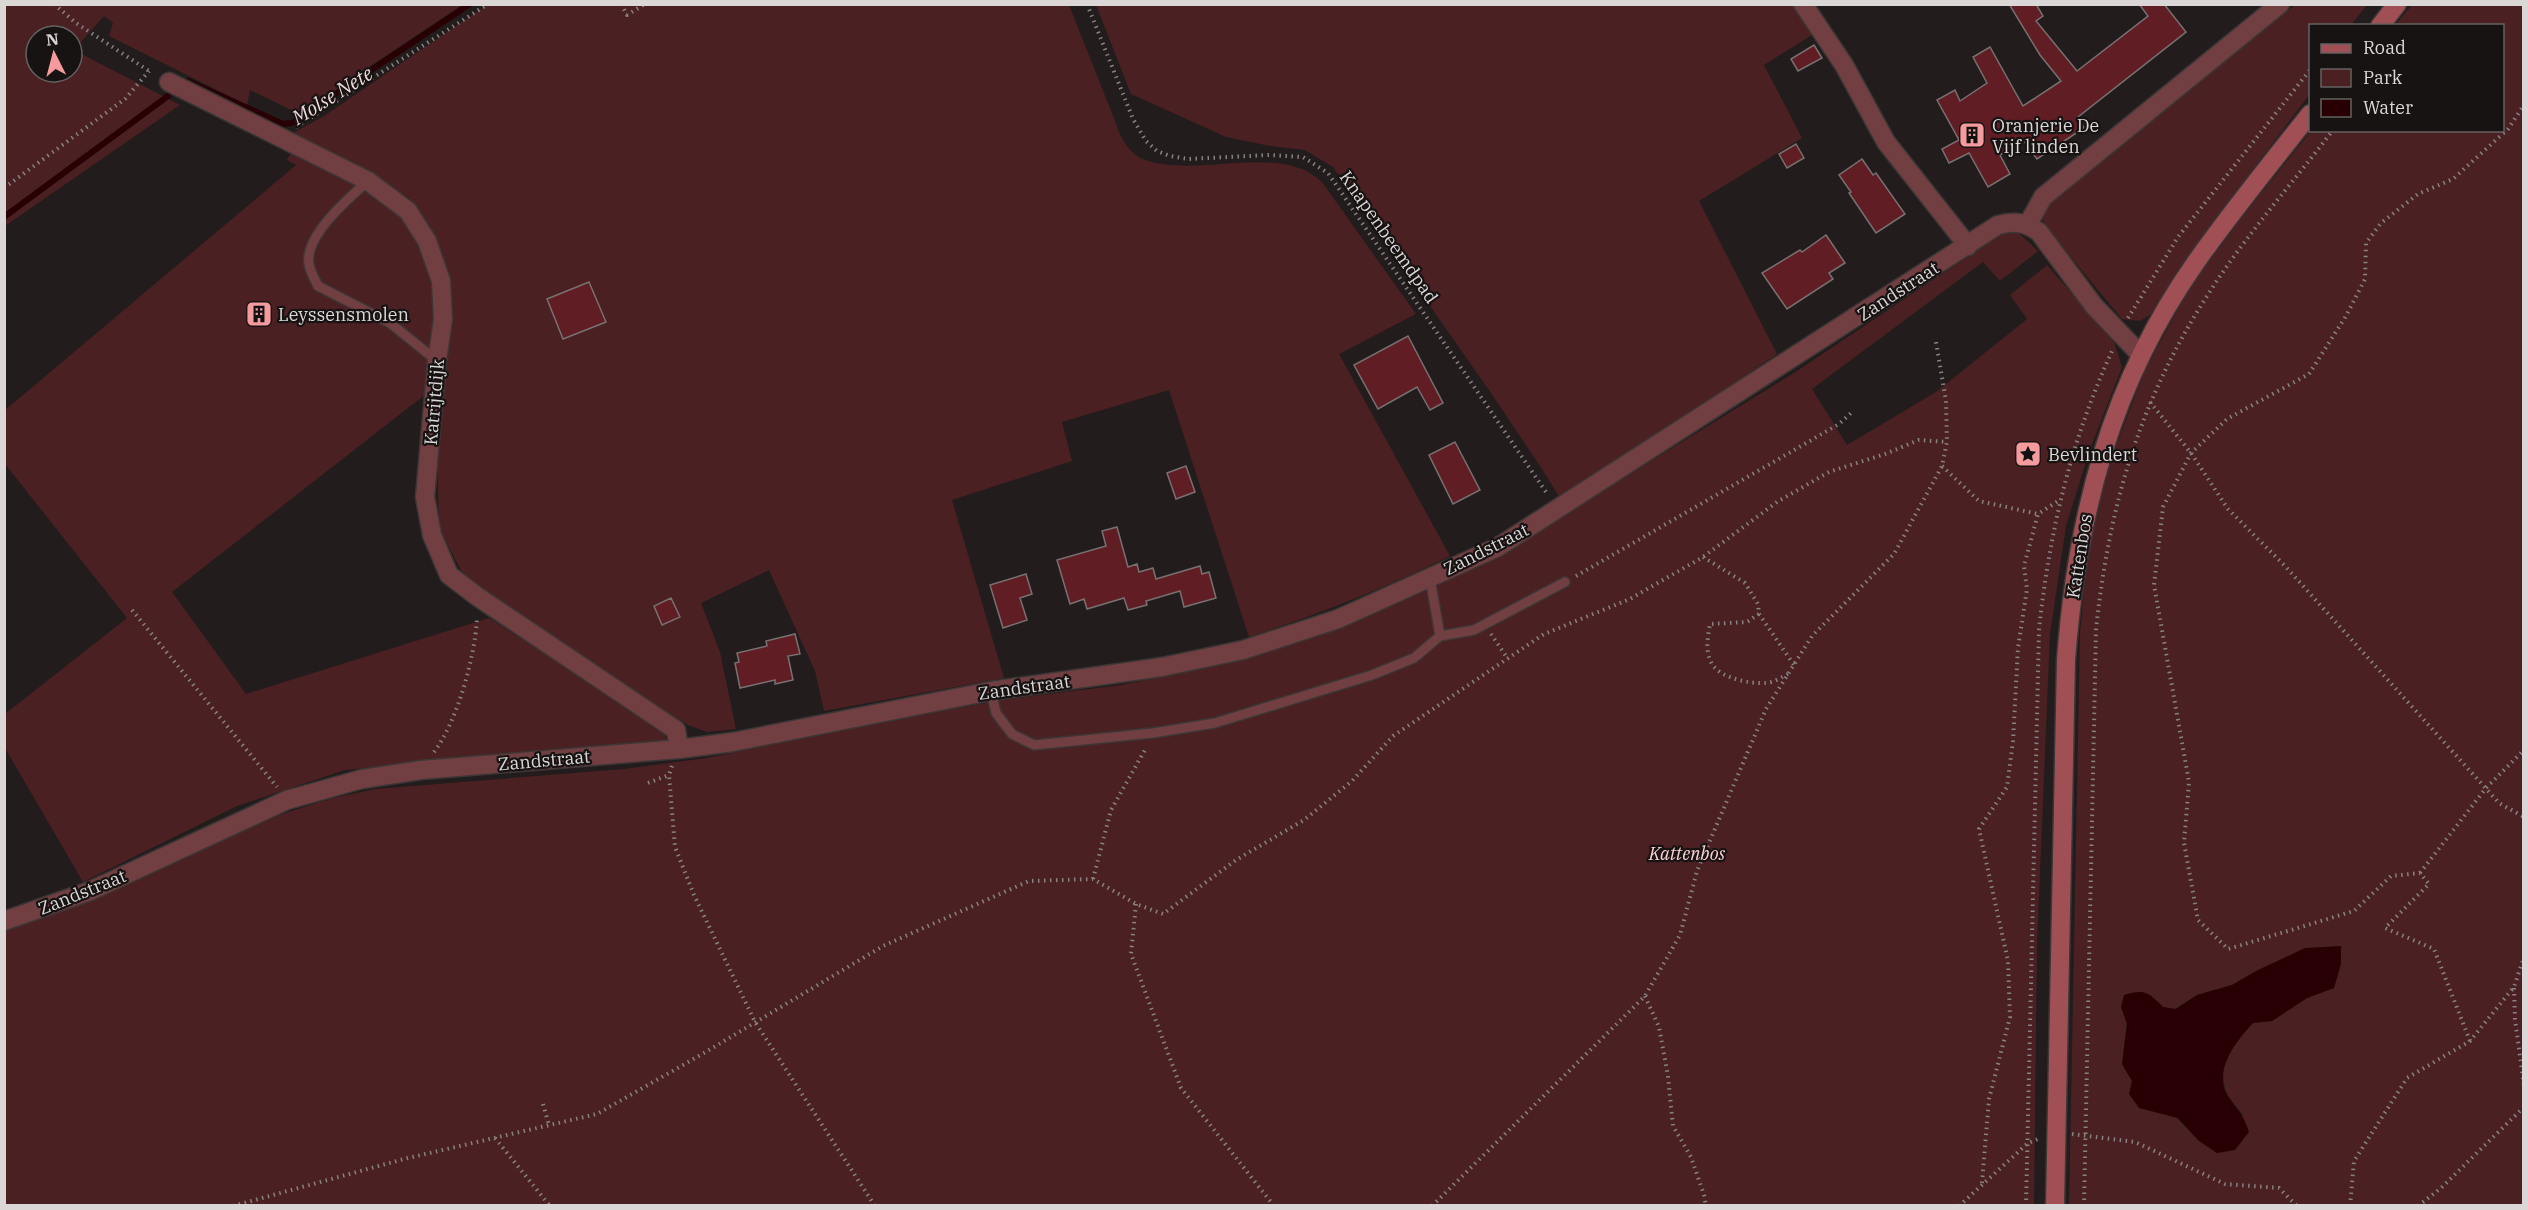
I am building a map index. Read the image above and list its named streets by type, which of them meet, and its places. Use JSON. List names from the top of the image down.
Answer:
{
  "streets": {
    "main road": ["Kattenbos"],
    "street": ["Zandstraat", "Katrijtdijk"],
    "path": ["Knapenbeemdpad"]
  },
  "crossings": [
    ["Knapenbeemdpad", "Zandstraat"],
    ["Zandstraat", "Katrijtdijk"]
  ],
  "water": ["Molse Nete"],
  "parks": ["Kattenbos"],
  "places": {
    "building": ["Oranjerie De Vijf linden", "Leyssensmolen"],
    "place": ["Bevlindert"]
  },
  "legend": ["Road", "Park", "Water"],
  "north": "top"
}
